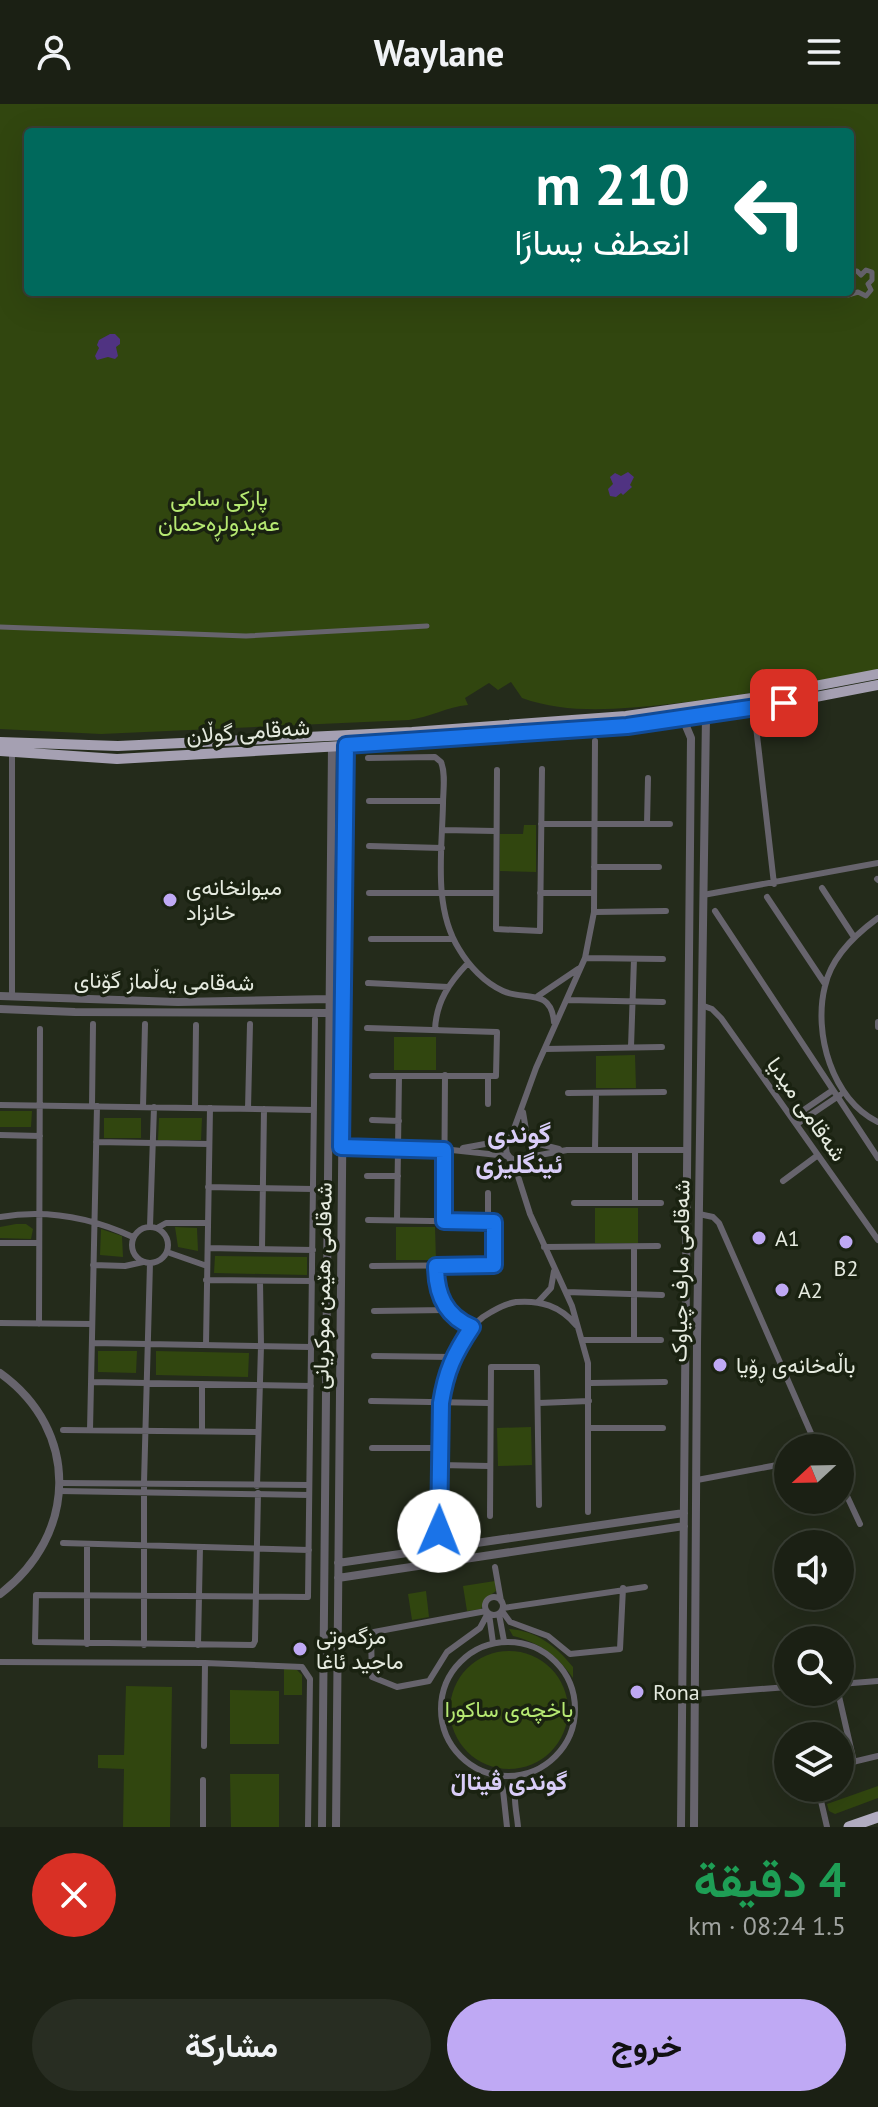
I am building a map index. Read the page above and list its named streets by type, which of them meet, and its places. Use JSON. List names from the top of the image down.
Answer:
{
  "streets": {
    "main road": ["شەقامی گوڵان"],
    "street": [
      "شەقامی یەڵماز گۆنای",
      "شەقامی میدیا",
      "شەقامی مارف چیاوک",
      "شەقامی هێمن موکریانی"
    ]
  },
  "crossings": [
    ["شەقامی گوڵان", "شەقامی مارف چیاوک"],
    ["شەقامی گوڵان", "شەقامی هێمن موکریانی"],
    ["شەقامی یەڵماز گۆنای", "شەقامی هێمن موکریانی"],
    ["شەقامی میدیا", "شەقامی مارف چیاوک"]
  ],
  "districts": ["گوندی ئینگلیزی", "گوندی ڤیتاڵ"],
  "parks": ["پارکی سامی عەبدولڕەحمان", "باخچەی ساکورا"],
  "places": [
    "میوانخانەی خانزاد",
    "A1",
    "B2",
    "A2",
    "باڵەخانەی ڕۆیا",
    "مزگەوتی ماجید ئاغا",
    "Rona"
  ],
  "north": "left",
  "page": {
    "header": "Waylane",
    "turn": ["210 m", "انعطف يسارًا"],
    "heading": ["4 دقيقة", "1.5 km · 08:24"],
    "buttons": ["خروج", "مشاركة"]
  }
}
